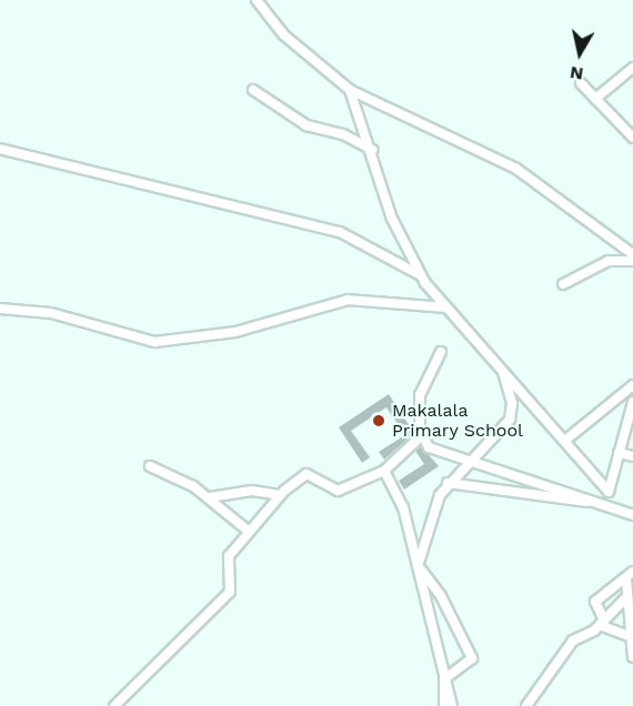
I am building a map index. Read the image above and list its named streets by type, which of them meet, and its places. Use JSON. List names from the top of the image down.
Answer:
{
  "places": ["Makalala Primary School"],
  "north": "bottom"
}
